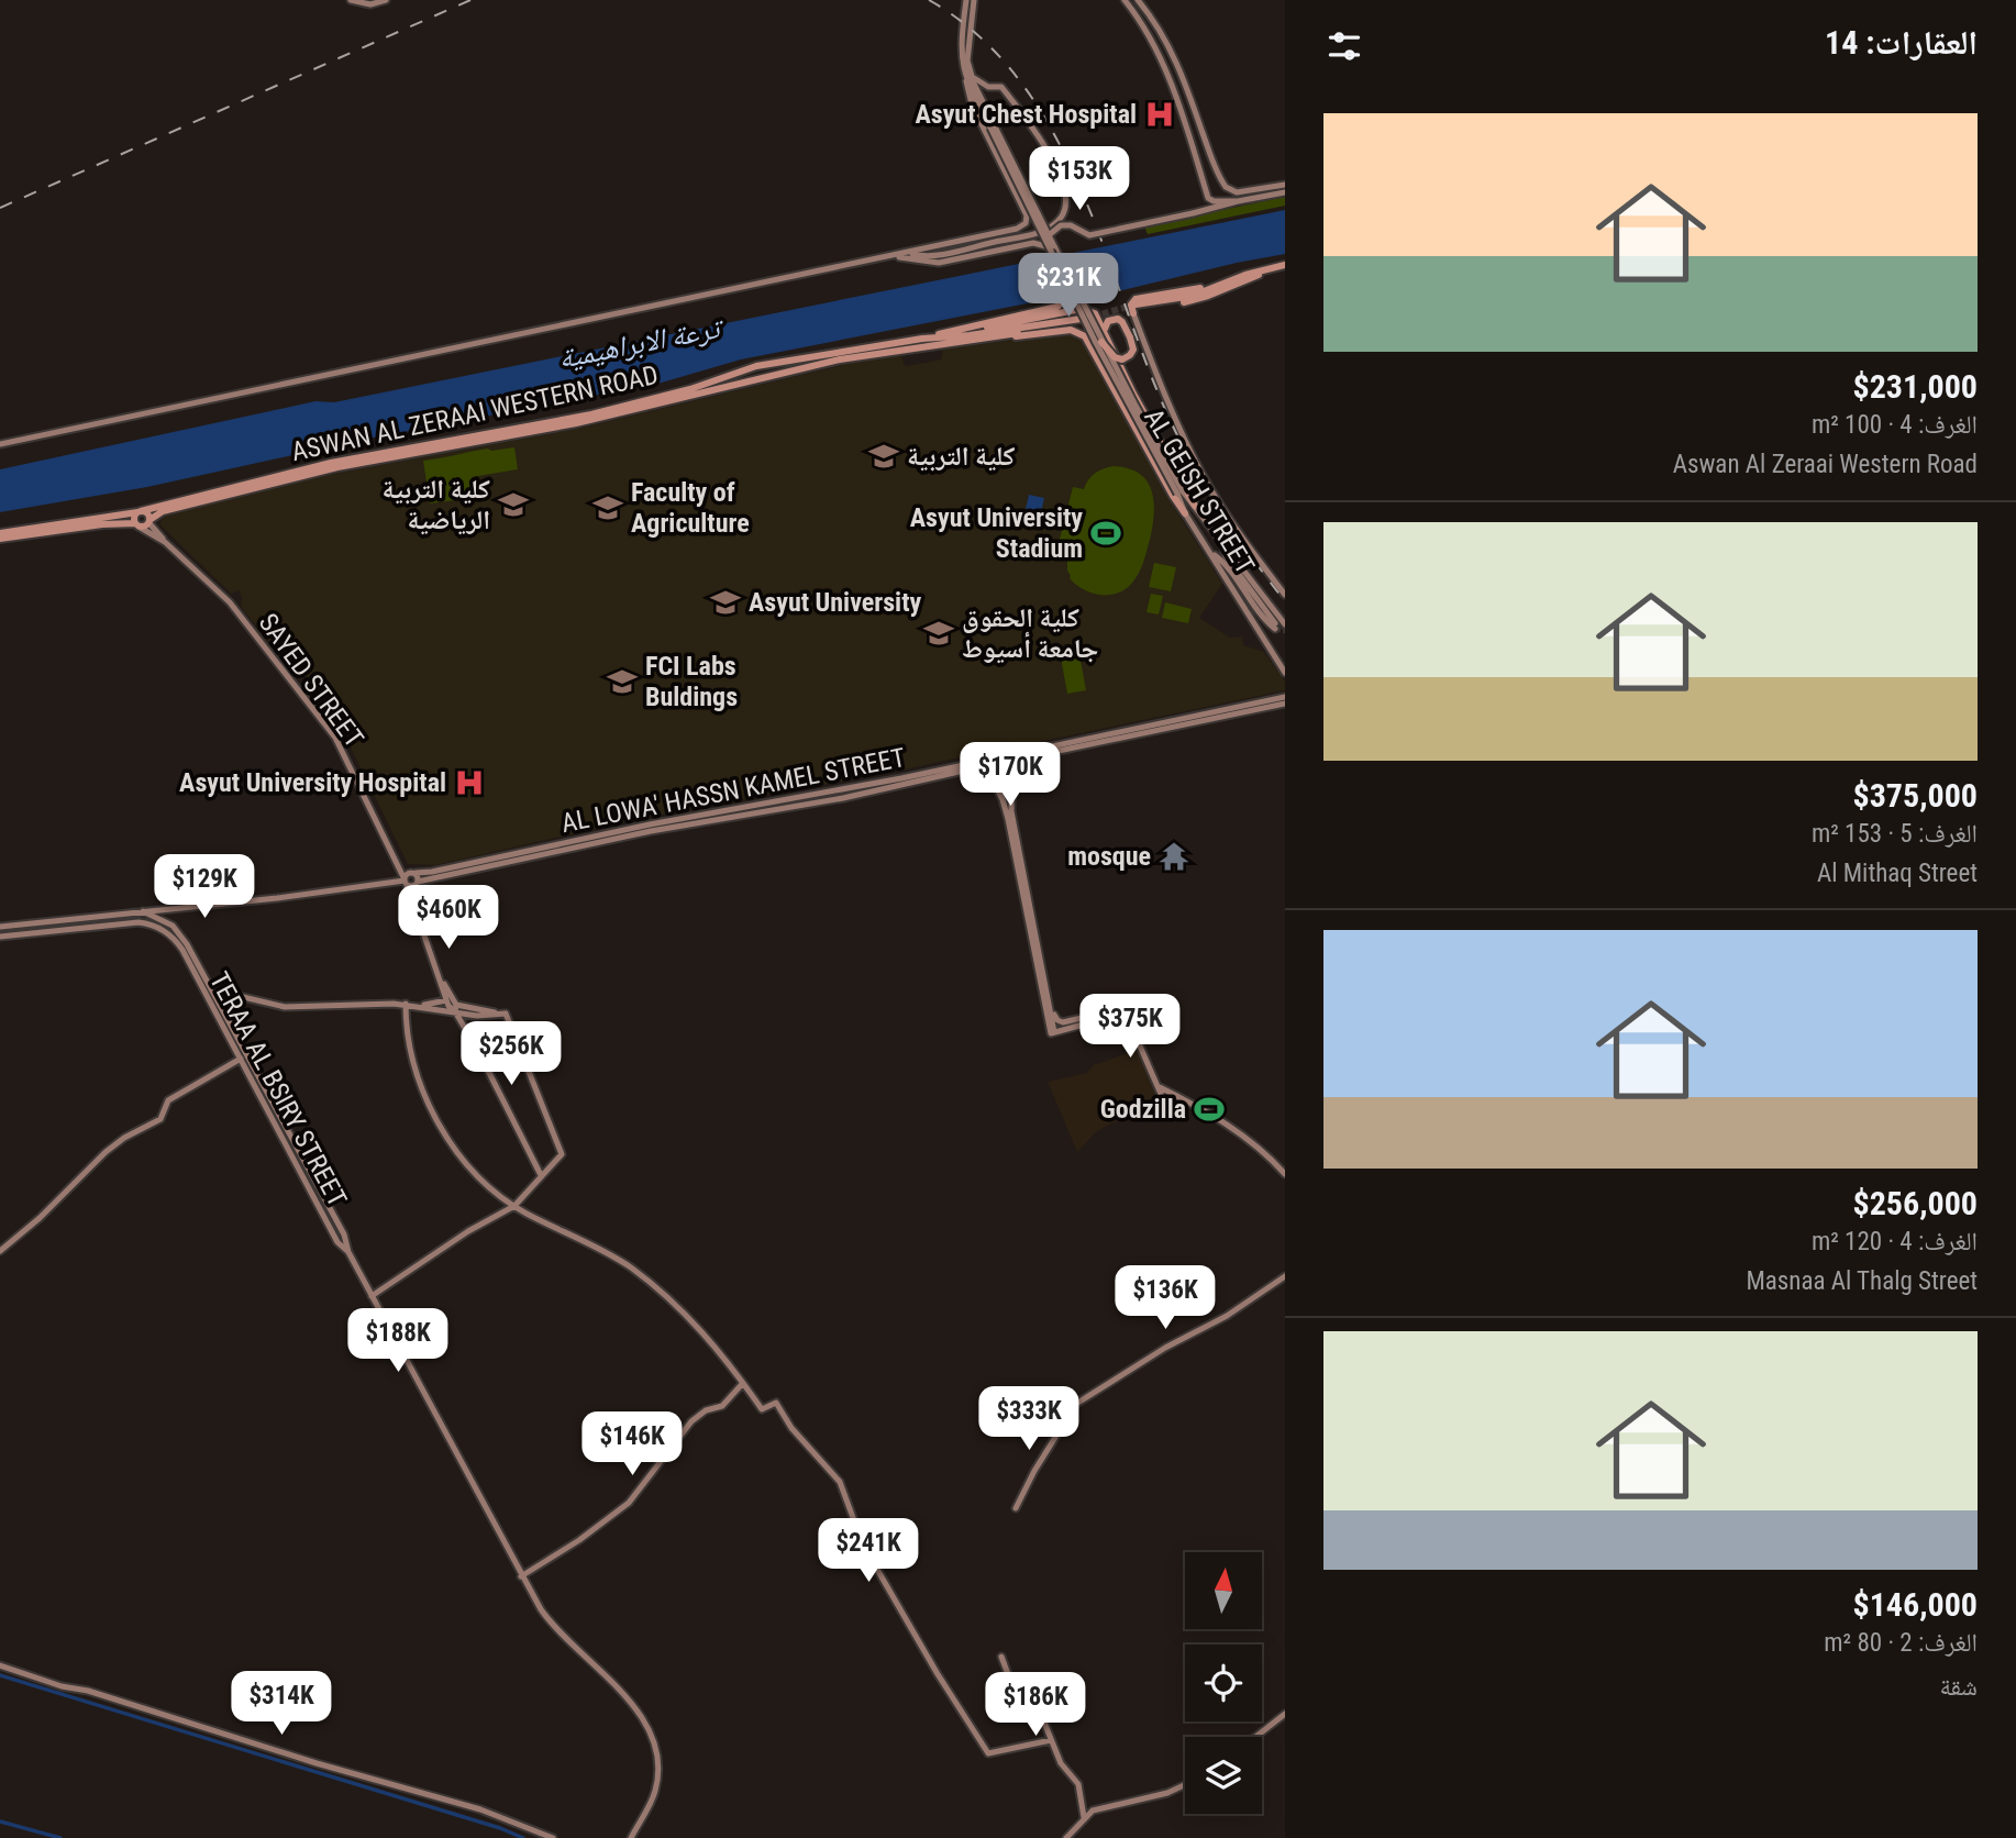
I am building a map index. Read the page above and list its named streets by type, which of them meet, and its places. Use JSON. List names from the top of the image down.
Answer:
{
  "streets": {
    "main road": ["ASWAN AL ZERAAI WESTERN ROAD", "AL GEISH STREET"],
    "street": ["SAYED STREET", "AL LOWA' HASSN KAMEL STREET", "TERAA AL BSIRY STREET"]
  },
  "crossings": [
    ["ASWAN AL ZERAAI WESTERN ROAD", "AL GEISH STREET"],
    ["ASWAN AL ZERAAI WESTERN ROAD", "SAYED STREET"],
    ["SAYED STREET", "AL LOWA' HASSN KAMEL STREET"],
    ["AL LOWA' HASSN KAMEL STREET", "TERAA AL BSIRY STREET"]
  ],
  "water": ["ترعة الابراهيمية"],
  "places": {
    "hospital": ["Asyut Chest Hospital", "Asyut University Hospital"],
    "school or university": [
      "كلية التربية",
      "كلية التربية الرياضية",
      "Faculty of Agriculture",
      "Asyut University",
      "كلية الحقوق جامعة أسيوط",
      "FCI Labs Buldings"
    ],
    "sports": ["Asyut University Stadium", "Godzilla"],
    "temple": ["mosque"]
  },
  "north": "top",
  "page": {
    "heading": "العقارات: 14",
    "list": [
      {
        "name": "$231,000",
        "note": "الغرف: 4 · 100 m² · Aswan Al Zeraai Western Road"
      },
      {
        "name": "$375,000",
        "note": "الغرف: 5 · 153 m² · Al Mithaq Street"
      },
      {
        "name": "$256,000",
        "note": "الغرف: 4 · 120 m² · Masnaa Al Thalg Street"
      },
      {
        "name": "$146,000",
        "note": "الغرف: 2 · 80 m² · شقة"
      }
    ],
    "price": [
      "$153K",
      "$231K",
      "$170K",
      "$129K",
      "$460K",
      "$375K",
      "$256K",
      "$136K",
      "$188K",
      "$333K",
      "$146K",
      "$241K",
      "$314K",
      "$186K"
    ]
  }
}
